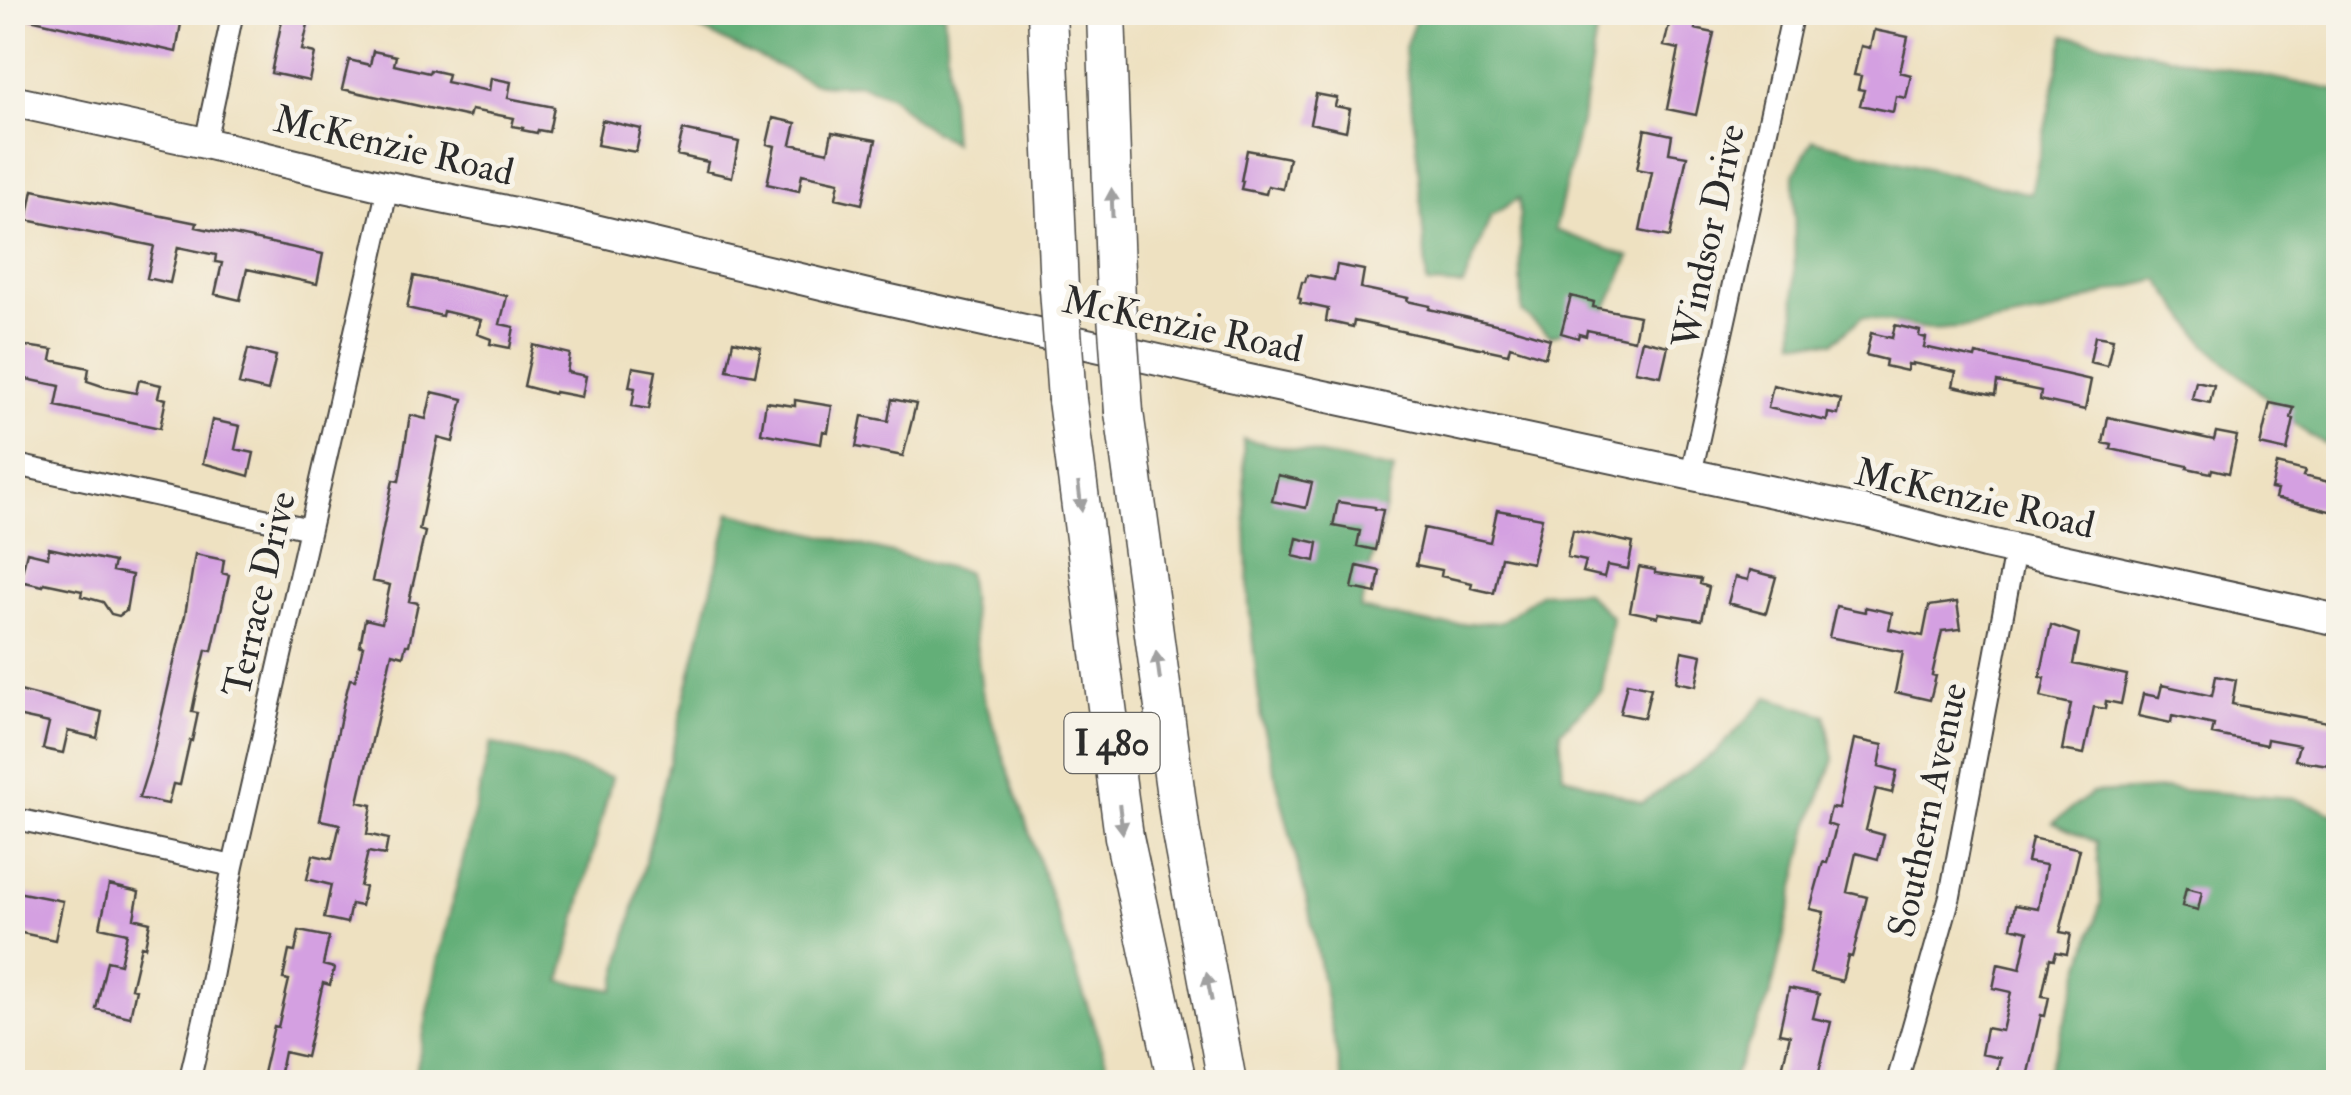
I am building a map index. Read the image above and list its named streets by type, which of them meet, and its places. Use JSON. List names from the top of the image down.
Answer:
{
  "streets": {
    "highway": ["I 480"],
    "street": [
      "McKenzie Road",
      "Windsor Drive",
      "Terrace Drive",
      "Southern Avenue"
    ]
  },
  "crossings": [
    ["McKenzie Road", "Windsor Drive"],
    ["McKenzie Road", "Terrace Drive"],
    ["McKenzie Road", "Southern Avenue"]
  ]
}
